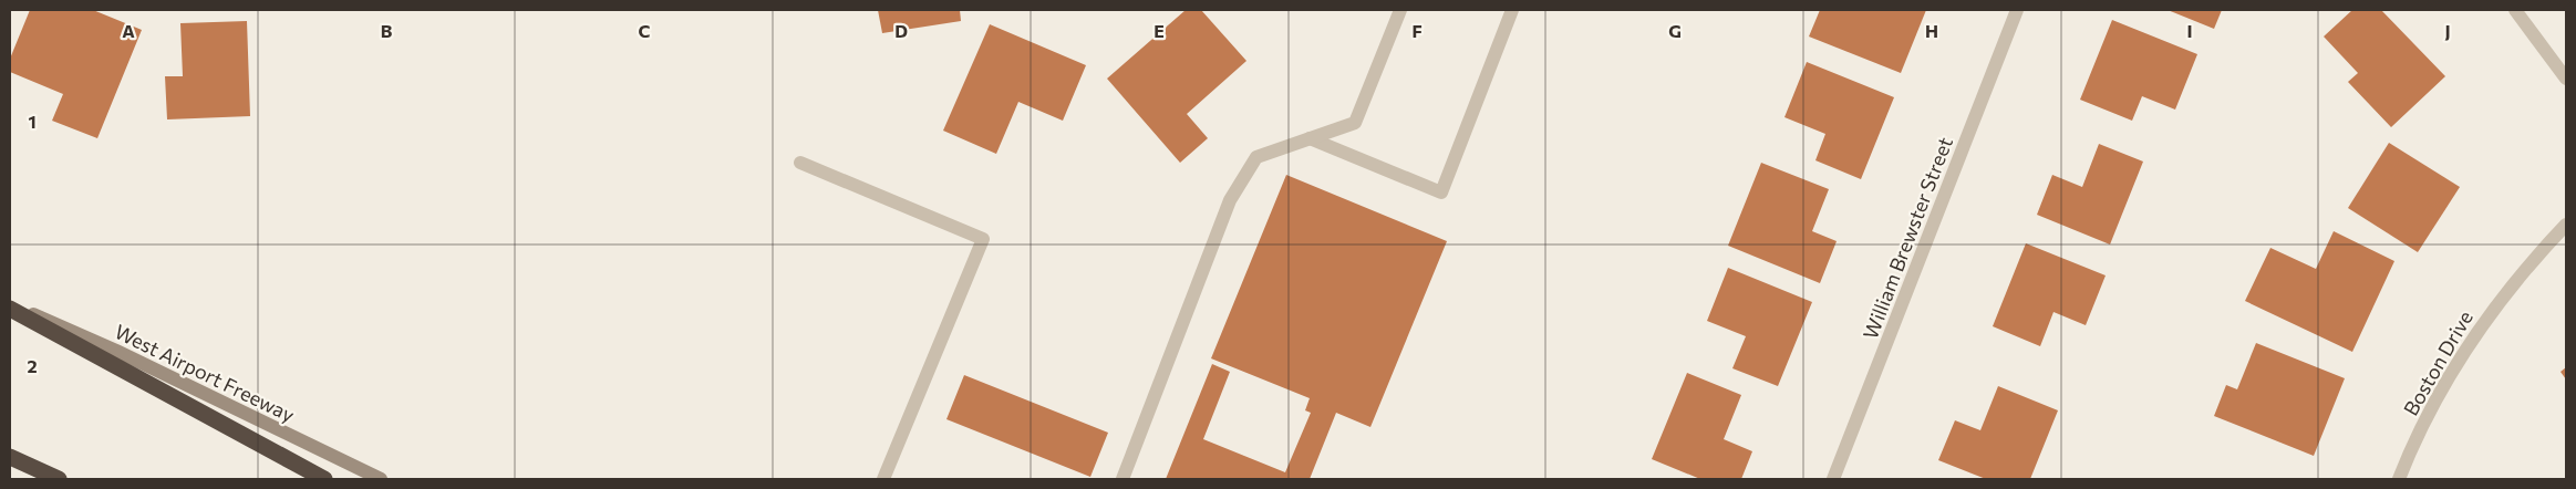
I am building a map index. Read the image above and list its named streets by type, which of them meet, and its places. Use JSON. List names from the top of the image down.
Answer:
{
  "streets": {
    "main road": ["West Airport Freeway"],
    "street": ["William Brewster Street", "Boston Drive"]
  },
  "grid": {
    "columns": [
      "A",
      "B",
      "C",
      "D",
      "E",
      "F",
      "G",
      "H",
      "I",
      "J"
    ],
    "rows": ["1", "2"]
  }
}
